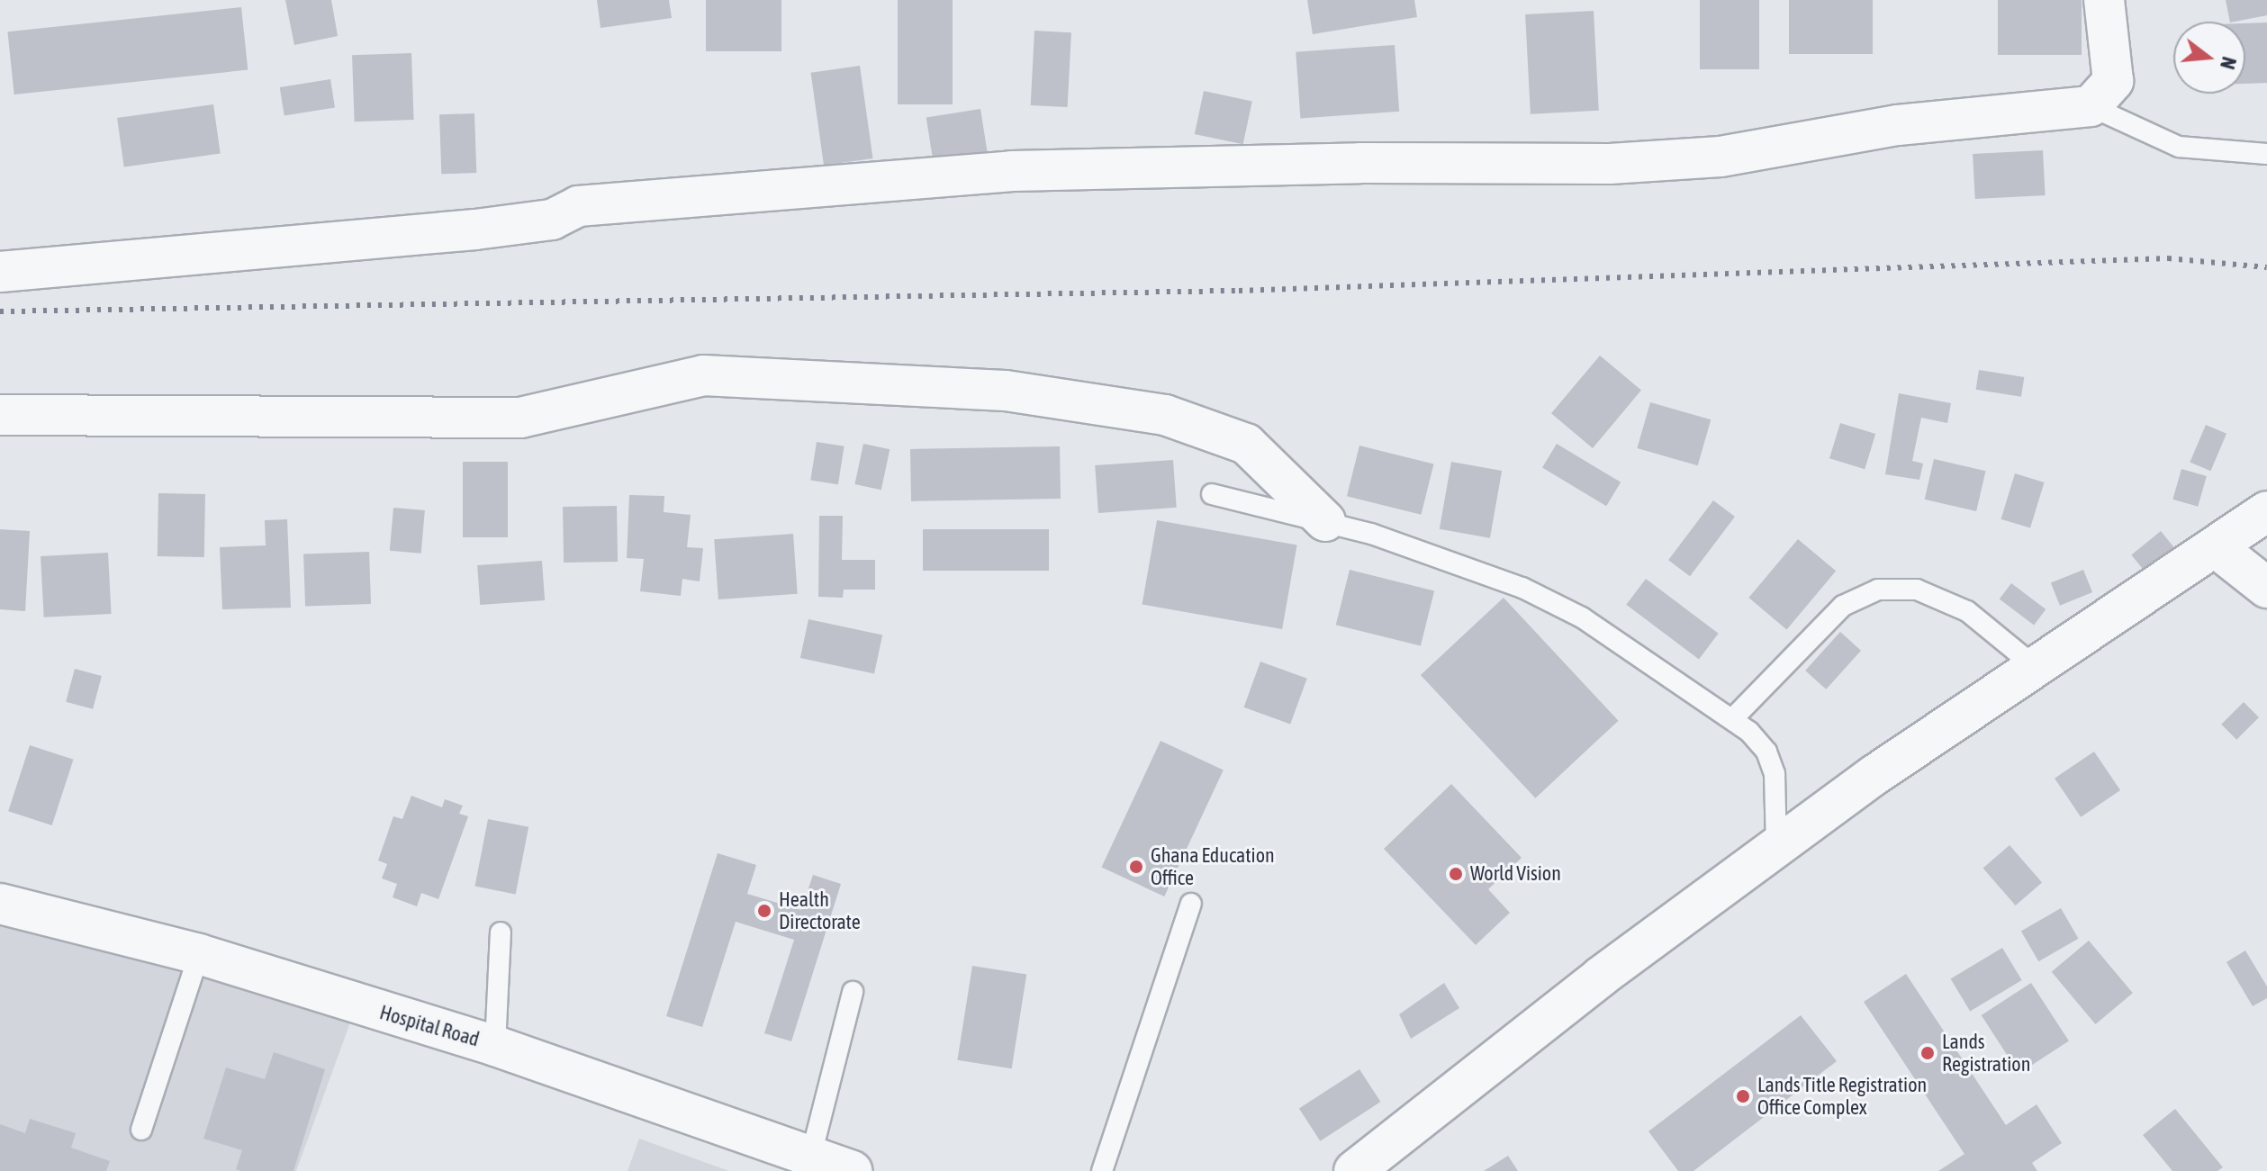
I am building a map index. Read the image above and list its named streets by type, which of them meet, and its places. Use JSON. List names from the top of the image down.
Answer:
{
  "streets": {
    "street": ["Hospital Road"]
  },
  "places": [
    "Ghana Education Office",
    "World Vision",
    "Health Directorate",
    "Lands Registration",
    "Lands Title Registration Office Complex"
  ],
  "north": "right"
}
